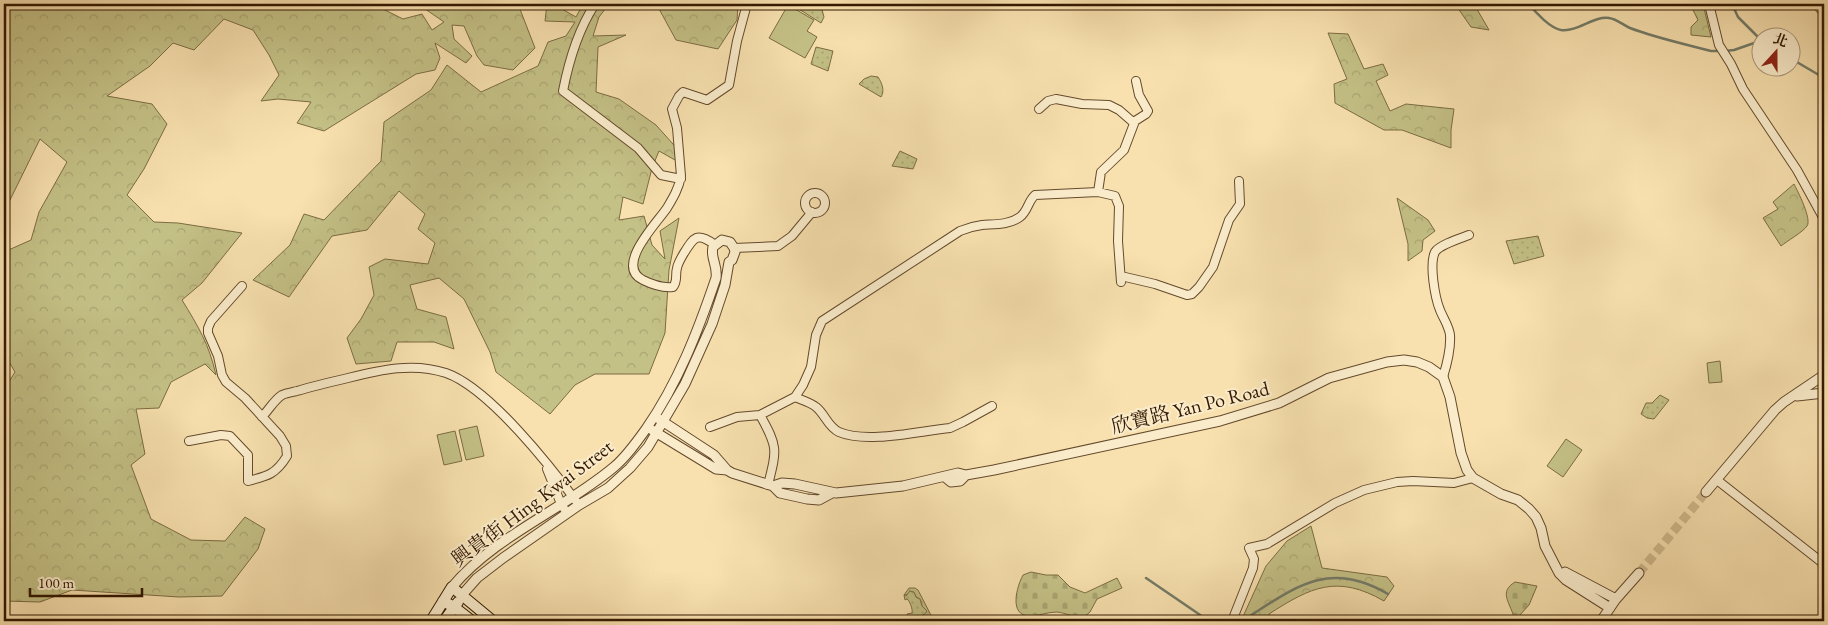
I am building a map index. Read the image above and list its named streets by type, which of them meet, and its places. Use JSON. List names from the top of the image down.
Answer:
{
  "streets": {
    "street": ["欣寶路 Yan Po Road", "興貴街 Hing Kwai Street"]
  },
  "crossings": [
    ["欣寶路 Yan Po Road", "興貴街 Hing Kwai Street"]
  ],
  "scale_bar": "100 m",
  "north": "top"
}
